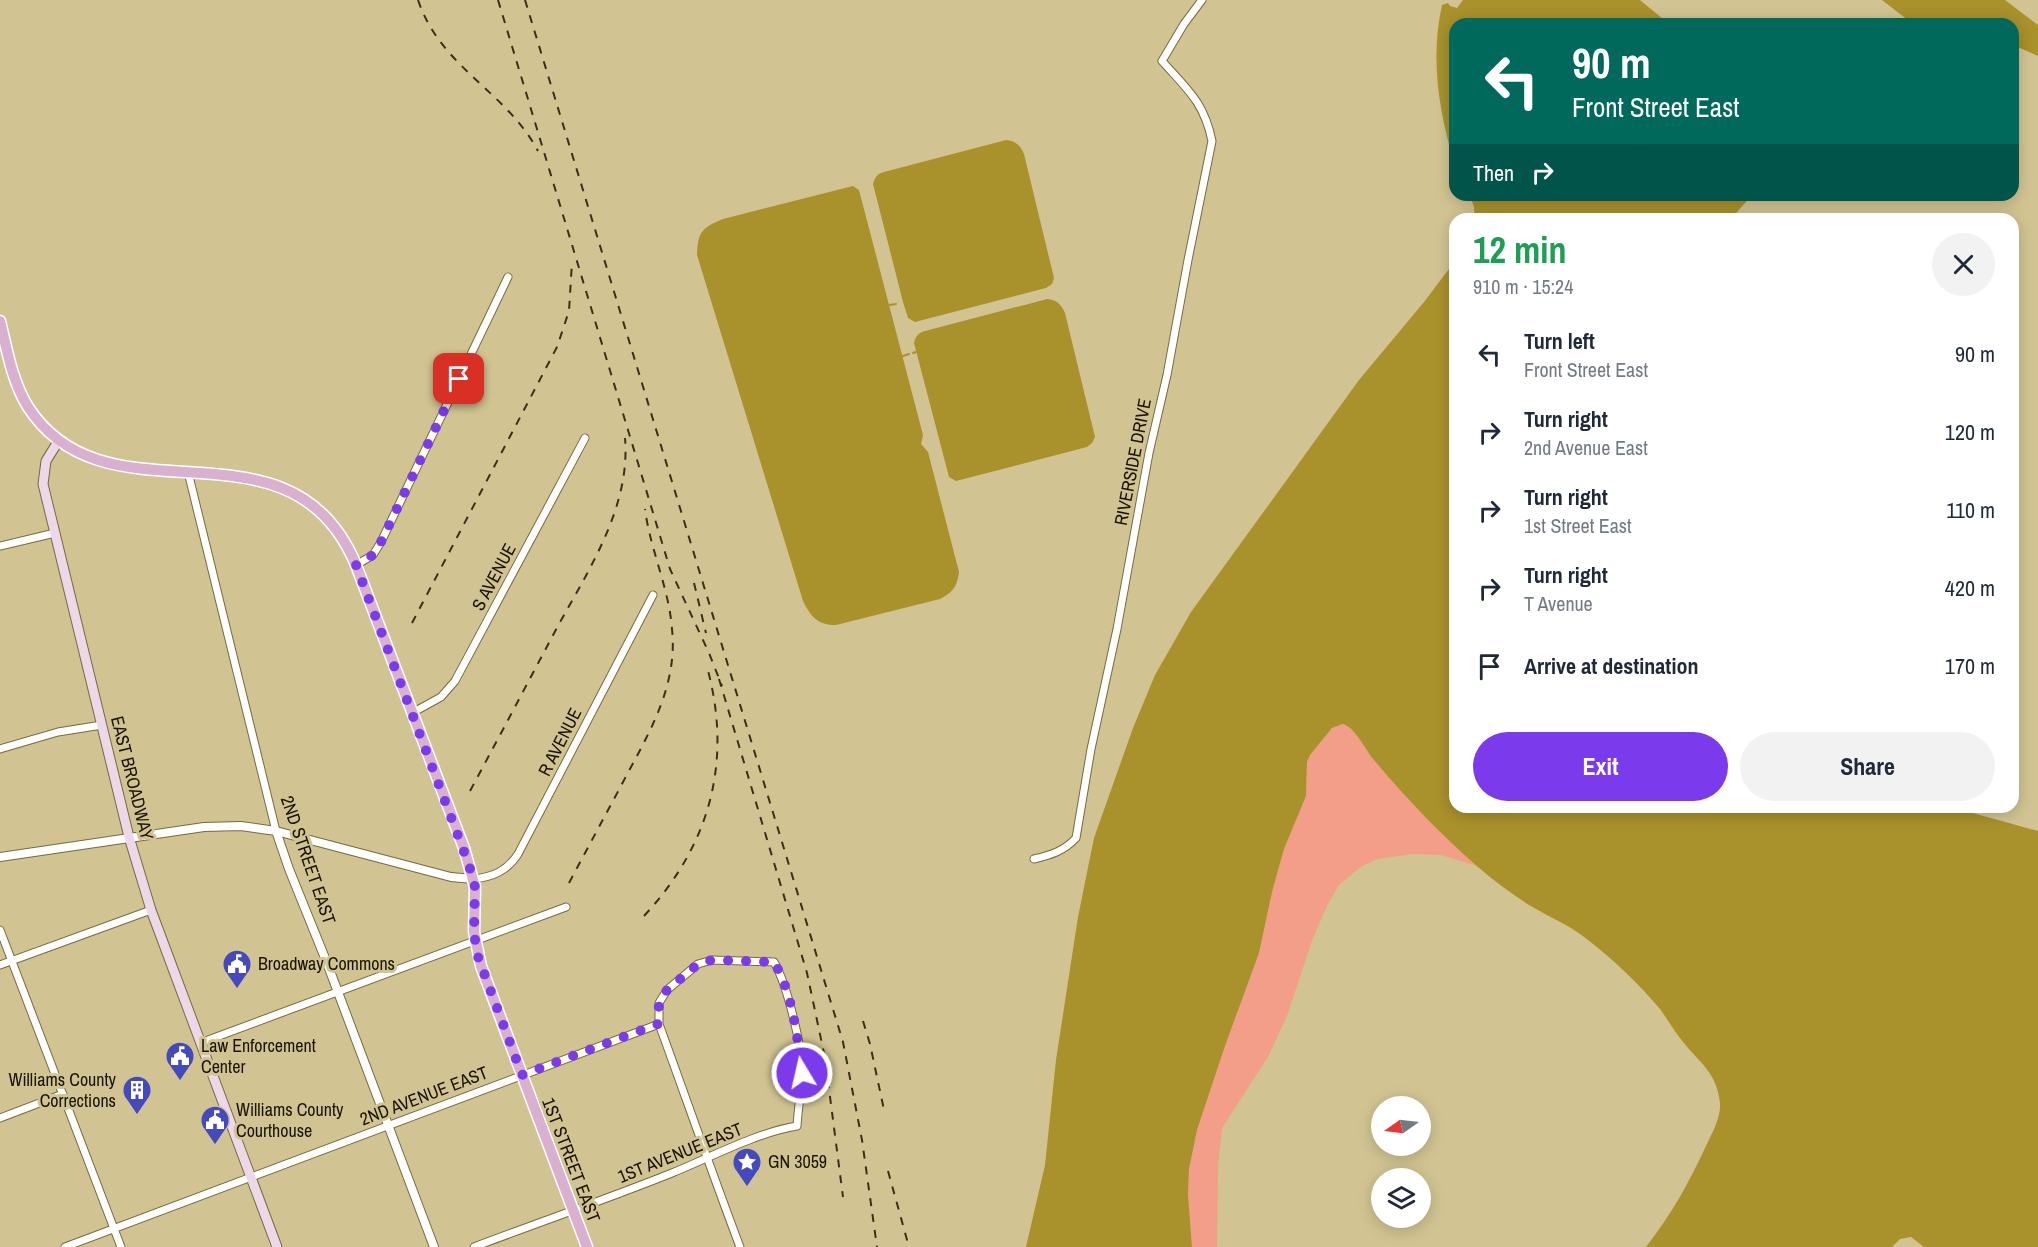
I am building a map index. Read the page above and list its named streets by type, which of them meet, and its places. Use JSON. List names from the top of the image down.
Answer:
{
  "streets": {
    "main road": ["EAST BROADWAY", "1ST STREET EAST"],
    "street": [
      "RIVERSIDE DRIVE",
      "S AVENUE",
      "R AVENUE",
      "2ND STREET EAST",
      "2ND AVENUE EAST",
      "1ST AVENUE EAST"
    ]
  },
  "crossings": [
    ["S AVENUE", "1ST STREET EAST"],
    ["R AVENUE", "1ST STREET EAST"],
    ["EAST BROADWAY", "2ND AVENUE EAST"],
    ["EAST BROADWAY", "1ST STREET EAST"],
    ["2ND STREET EAST", "2ND AVENUE EAST"],
    ["2ND STREET EAST", "1ST STREET EAST"],
    ["2ND AVENUE EAST", "1ST AVENUE EAST"],
    ["2ND AVENUE EAST", "1ST STREET EAST"],
    ["1ST AVENUE EAST", "1ST STREET EAST"]
  ],
  "places": {
    "public building": ["Broadway Commons", "Law Enforcement Center", "Williams County Courthouse"],
    "building": ["Williams County Corrections"],
    "place": ["GN 3059"]
  },
  "north": "left",
  "page": {
    "turn": ["90 m", "Front Street East"],
    "then": "Then",
    "heading": ["12 min", "910 m · 15:24"],
    "list": [
      {
        "name": "Turn left",
        "note": "Front Street East",
        "value": "90 m"
      },
      {
        "name": "Turn right",
        "note": "2nd Avenue East",
        "value": "120 m"
      },
      {
        "name": "Turn right",
        "note": "1st Street East",
        "value": "110 m"
      },
      {
        "name": "Turn right",
        "note": "T Avenue",
        "value": "420 m"
      },
      {
        "name": "Arrive at destination",
        "value": "170 m"
      }
    ],
    "buttons": ["Exit", "Share"]
  }
}
